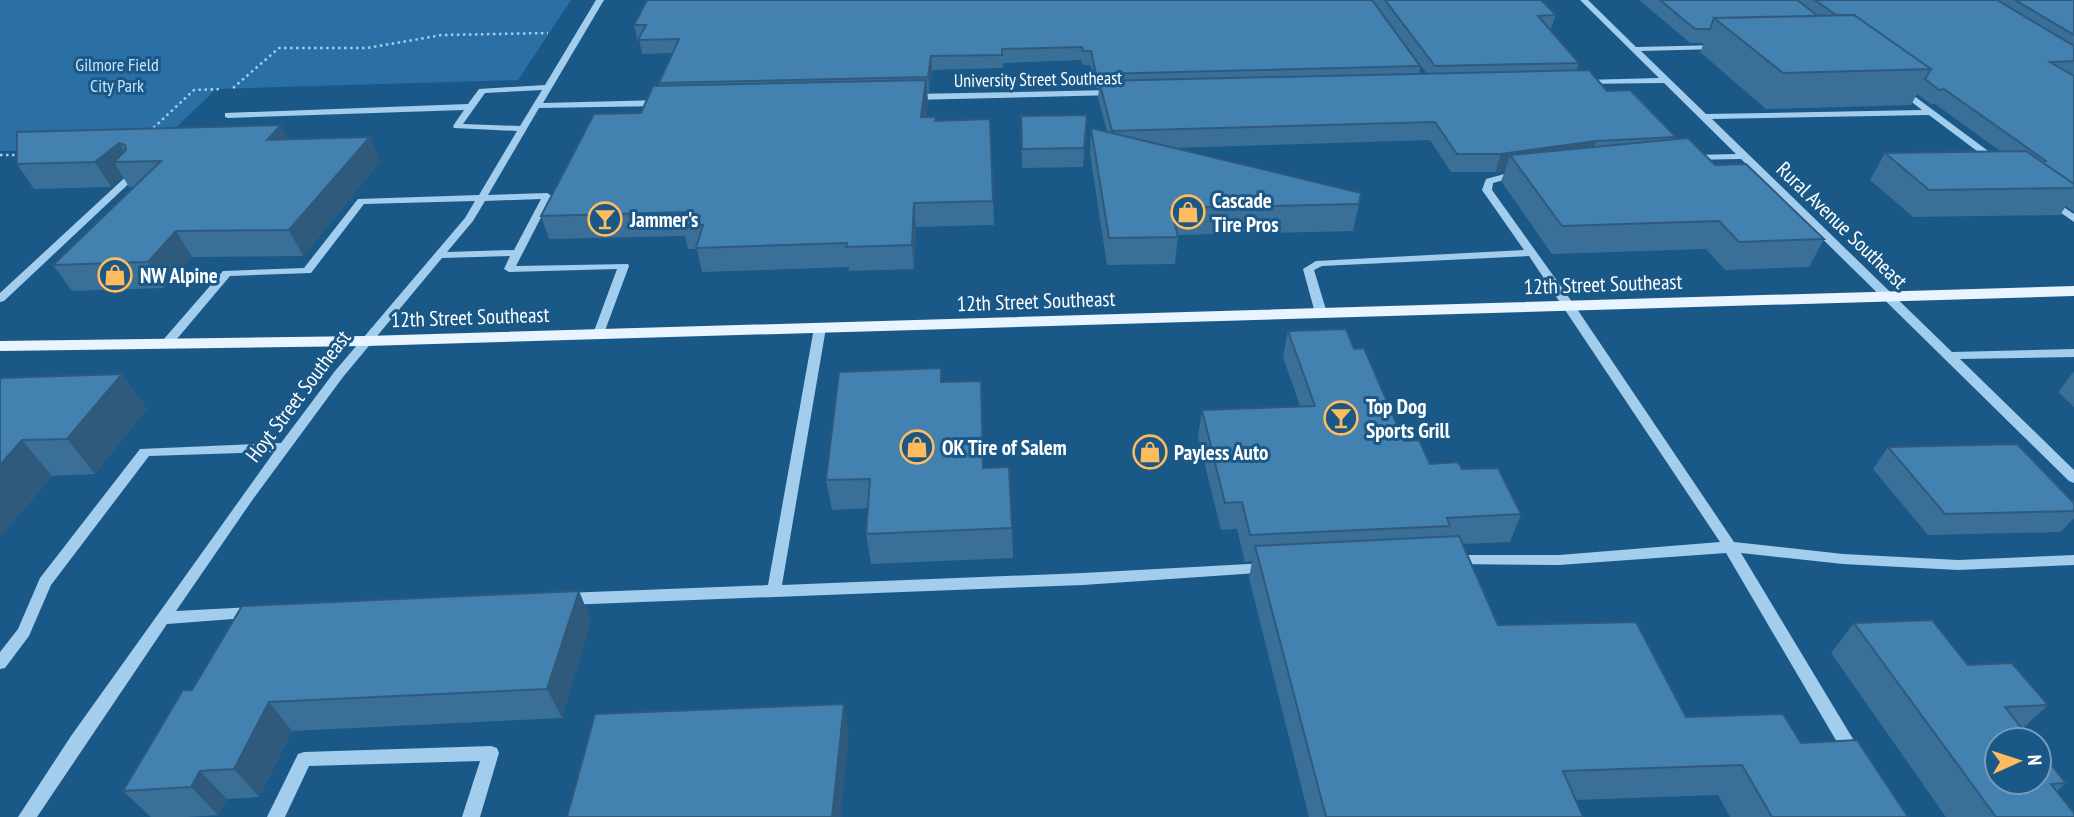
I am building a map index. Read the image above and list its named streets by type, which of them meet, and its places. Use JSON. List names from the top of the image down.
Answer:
{
  "streets": {
    "main road": ["12th Street Southeast"],
    "street": ["University Street Southeast", "Rural Avenue Southeast", "Hoyt Street Southeast"]
  },
  "crossings": [
    ["Rural Avenue Southeast", "12th Street Southeast"],
    ["12th Street Southeast", "Hoyt Street Southeast"]
  ],
  "parks": ["Gilmore Field City Park"],
  "places": {
    "shop": [
      "Cascade Tire Pros",
      "NW Alpine",
      "OK Tire of Salem",
      "Payless Auto"
    ],
    "bar": ["Jammer's", "Top Dog Sports Grill"]
  },
  "north": "right"
}
